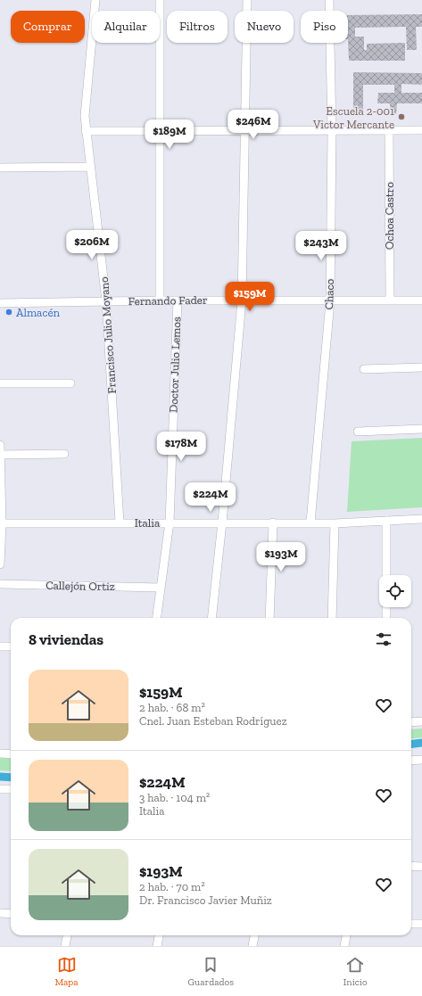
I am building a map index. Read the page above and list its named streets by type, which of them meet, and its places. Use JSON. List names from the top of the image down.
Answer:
{
  "streets": {
    "street": [
      "Ochoa Castro",
      "Chaco",
      "Fernando Fader",
      "Francisco Julio Moyano",
      "Doctor Julio Lemos",
      "Italia",
      "Callejón Ortiz"
    ]
  },
  "crossings": [
    ["Ochoa Castro", "Fernando Fader"],
    ["Chaco", "Fernando Fader"],
    ["Chaco", "Italia"],
    ["Fernando Fader", "Francisco Julio Moyano"],
    ["Fernando Fader", "Doctor Julio Lemos"],
    ["Francisco Julio Moyano", "Italia"],
    ["Doctor Julio Lemos", "Italia"],
    ["Doctor Julio Lemos", "Callejón Ortiz"]
  ],
  "places": ["Escuela 2-001 Victor Mercante", "Almacén"],
  "page": {
    "chip": [
      "Comprar",
      "Alquilar",
      "Filtros",
      "Nuevo",
      "Piso"
    ],
    "price": [
      "$246M",
      "$189M",
      "$206M",
      "$243M",
      "$159M",
      "$178M",
      "$224M",
      "$193M"
    ],
    "heading": "8 viviendas",
    "list": [
      {
        "name": "$159M",
        "note": "2 hab. · 68 m² · Cnel. Juan Esteban Rodríguez"
      },
      {
        "name": "$224M",
        "note": "3 hab. · 104 m² · Italia"
      },
      {
        "name": "$193M",
        "note": "2 hab. · 70 m² · Dr. Francisco Javier Muñiz"
      }
    ],
    "tabs": ["Mapa", "Guardados", "Inicio"]
  }
}
